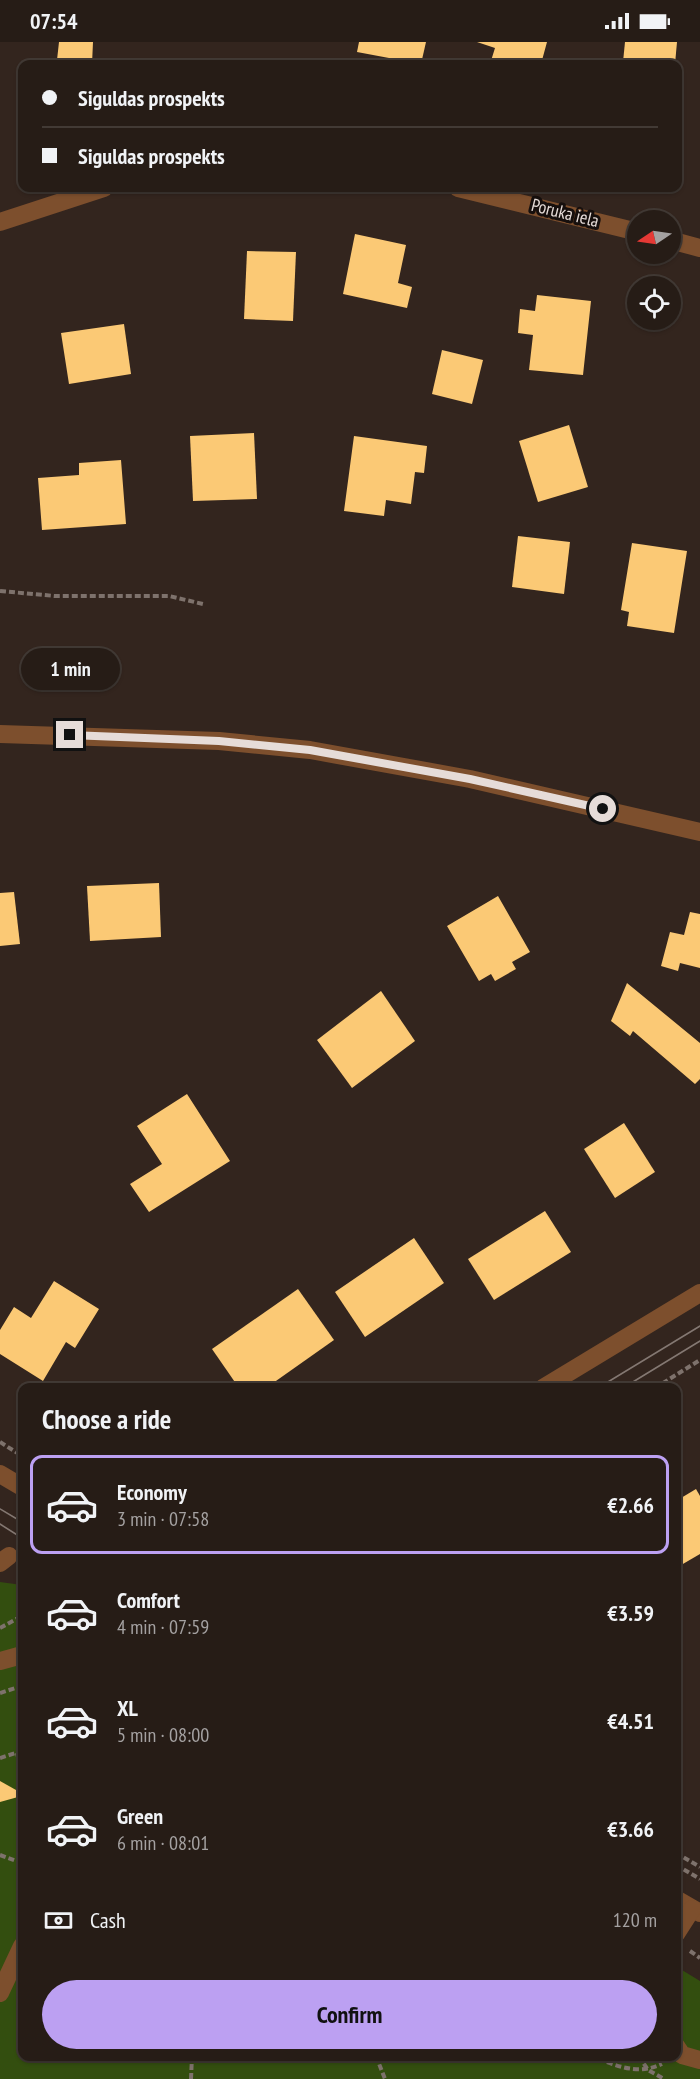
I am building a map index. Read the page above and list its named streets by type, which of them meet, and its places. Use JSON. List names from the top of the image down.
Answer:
{
  "streets": {
    "street": ["Poruka iela"]
  },
  "north": "left",
  "page": {
    "status": "07:54",
    "banner": ["Siguldas prospekts", "Siguldas prospekts"],
    "bubble": "1 min",
    "heading": "Choose a ride",
    "list": [
      {
        "name": "Economy",
        "note": "3 min · 07:58",
        "value": "€2.66"
      },
      {
        "name": "Comfort",
        "note": "4 min · 07:59",
        "value": "€3.59"
      },
      {
        "name": "XL",
        "note": "5 min · 08:00",
        "value": "€4.51"
      },
      {
        "name": "Green",
        "note": "6 min · 08:01",
        "value": "€3.66"
      }
    ],
    "pay": ["Cash", "120 m"],
    "buttons": "Confirm"
  }
}
